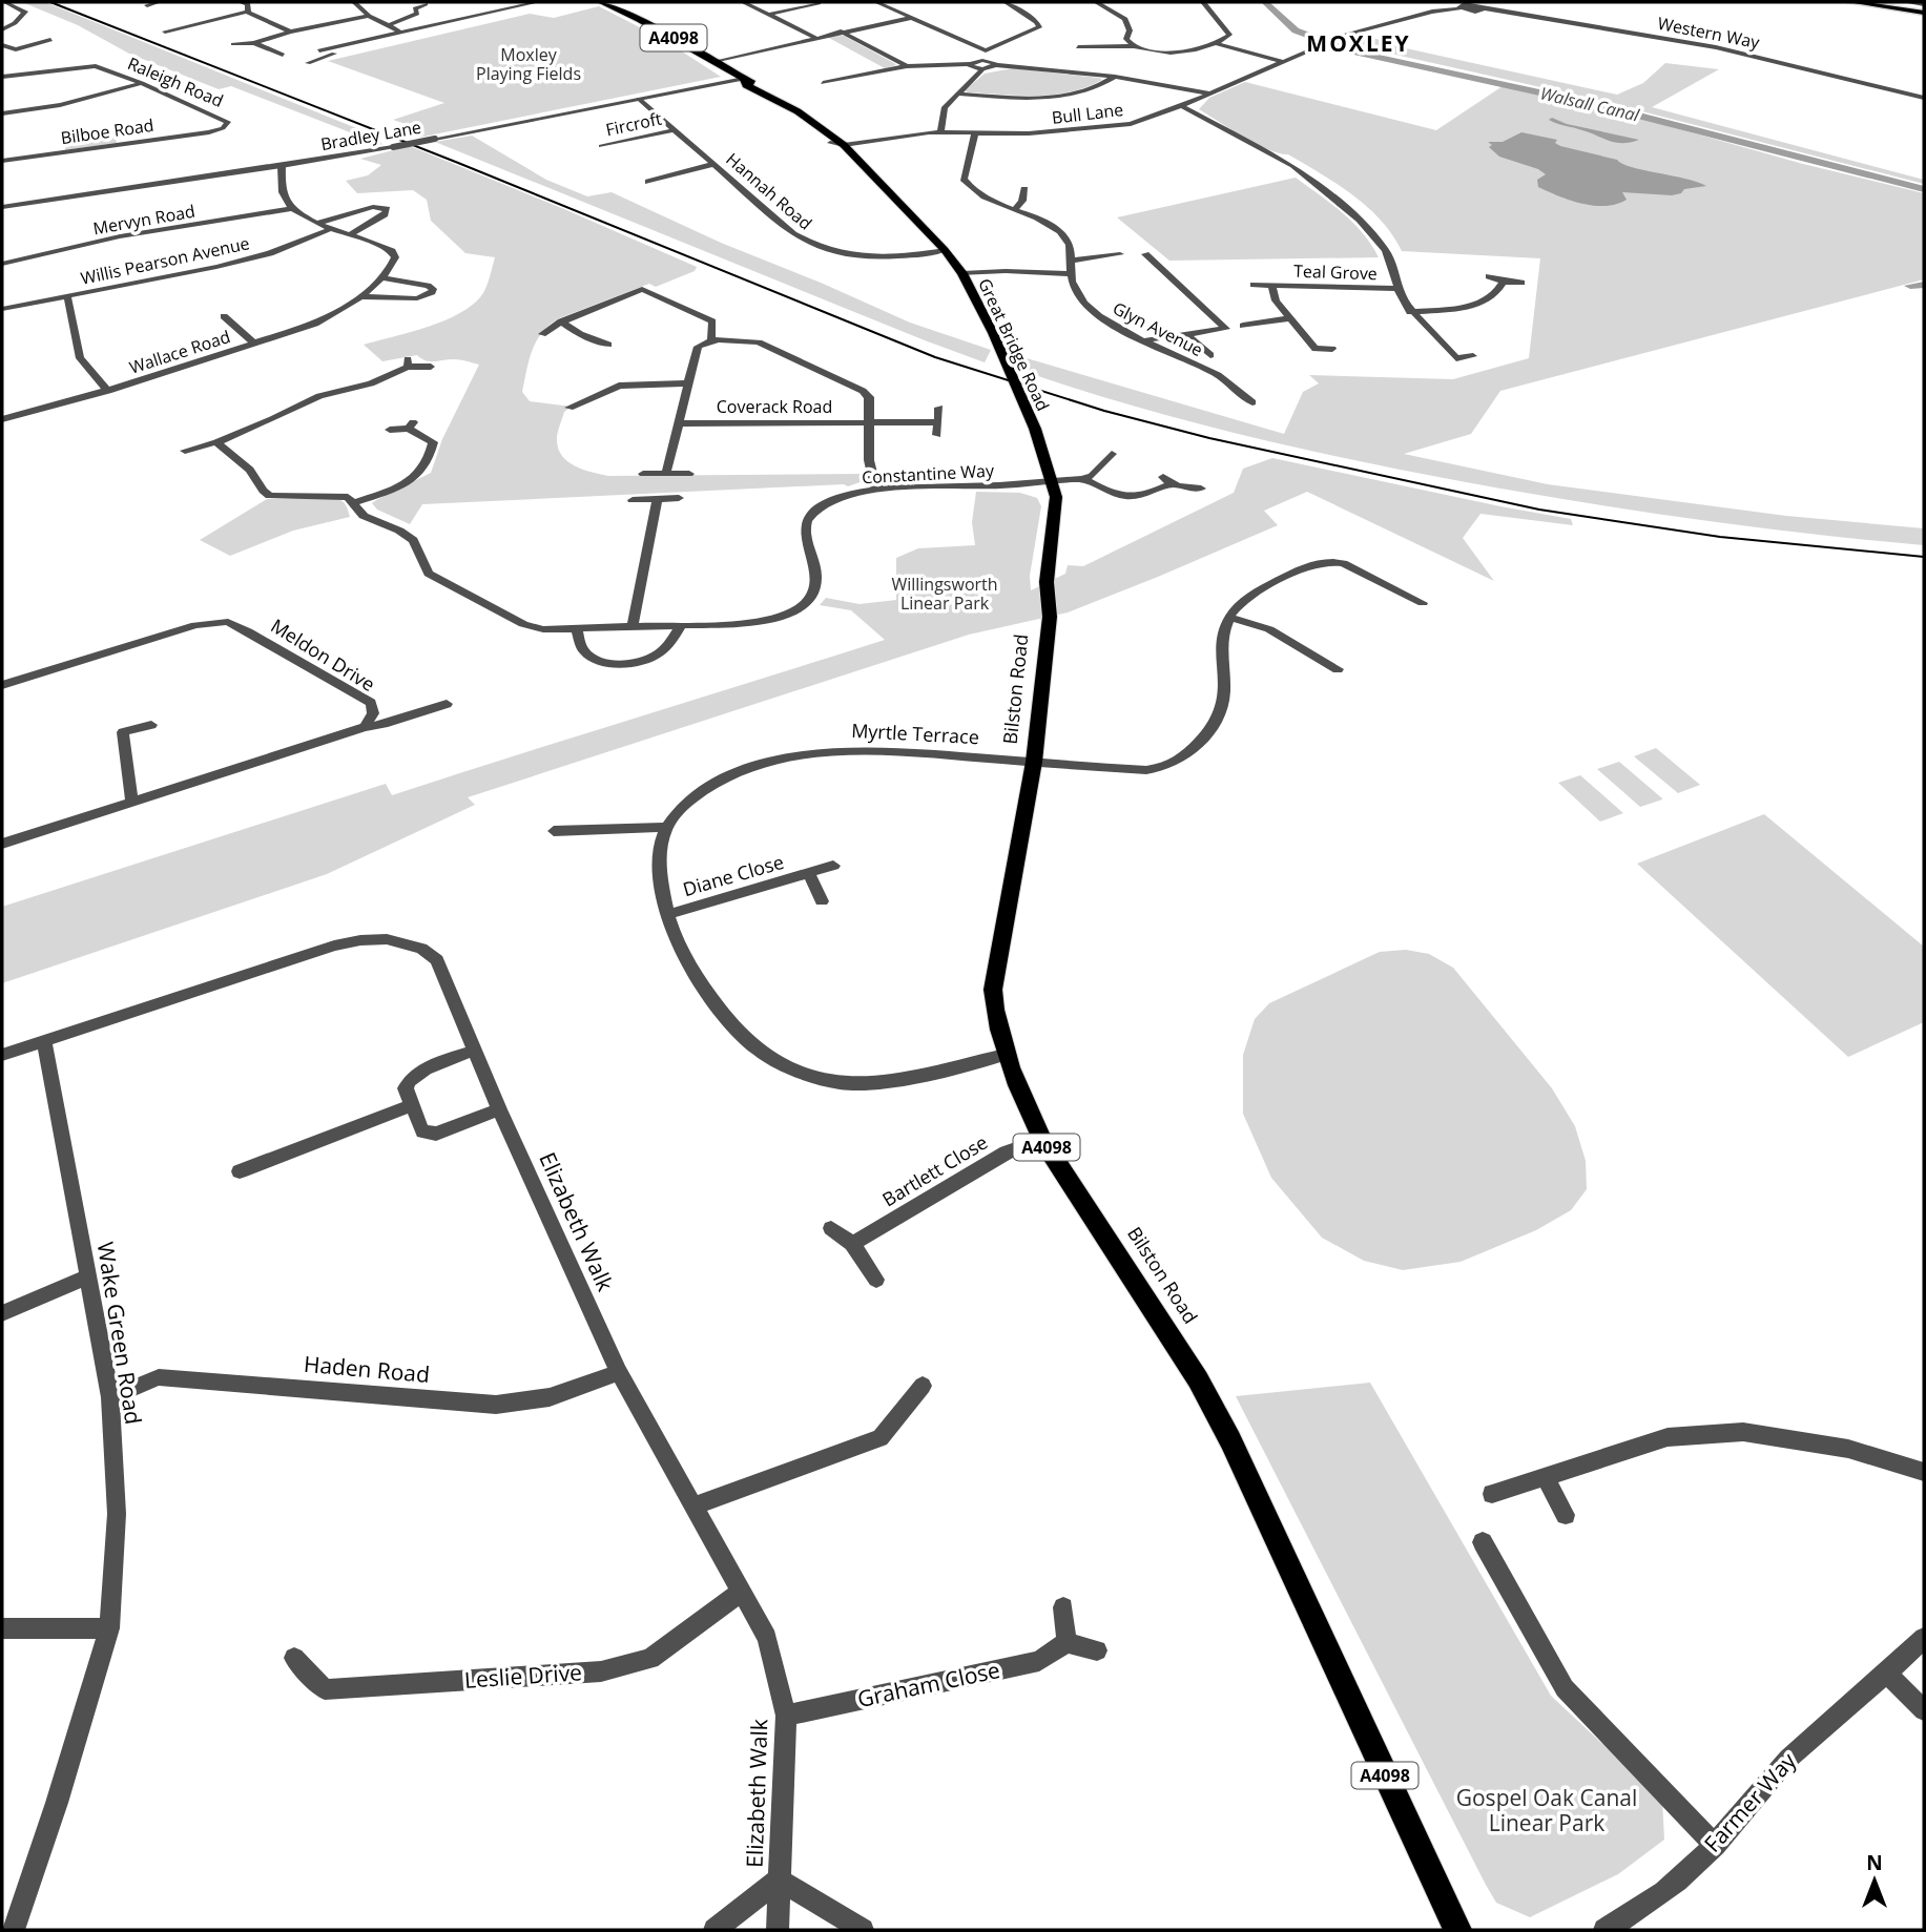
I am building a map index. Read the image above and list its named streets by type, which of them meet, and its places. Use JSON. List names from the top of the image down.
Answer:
{
  "streets": {
    "main road": ["A4098", "Great Bridge Road", "Bilston Road"],
    "street": [
      "Western Way",
      "Raleigh Road",
      "Bull Lane",
      "Fircroft",
      "Bilboe Road",
      "Bradley Lane",
      "Hannah Road",
      "Mervyn Road",
      "Willis Pearson Avenue",
      "Teal Grove",
      "Glyn Avenue",
      "Wallace Road",
      "Coverack Road",
      "Constantine Way",
      "Meldon Drive",
      "Myrtle Terrace",
      "Diane Close",
      "Bartlett Close",
      "Elizabeth Walk",
      "Wake Green Road",
      "Haden Road",
      "Leslie Drive",
      "Graham Close",
      "Farmer Way"
    ]
  },
  "crossings": [
    ["Western Way", "Bull Lane"],
    ["Raleigh Road", "Bilboe Road"],
    ["Bull Lane", "Glyn Avenue"],
    ["Bull Lane", "Great Bridge Road"],
    ["Fircroft", "Hannah Road"],
    ["Bradley Lane", "Hannah Road"],
    ["Bradley Lane", "Great Bridge Road"],
    ["Hannah Road", "Great Bridge Road"],
    ["Great Bridge Road", "Constantine Way"],
    ["Great Bridge Road", "Bilston Road"],
    ["Constantine Way", "Bilston Road"],
    ["Bilston Road", "Myrtle Terrace"],
    ["Bilston Road", "Bartlett Close"],
    ["Elizabeth Walk", "Wake Green Road"],
    ["Elizabeth Walk", "Haden Road"],
    ["Elizabeth Walk", "Leslie Drive"],
    ["Elizabeth Walk", "Graham Close"],
    ["Wake Green Road", "Haden Road"]
  ],
  "districts": ["MOXLEY"],
  "water": ["Walsall Canal"],
  "parks": ["Moxley Playing Fields", "Willingsworth Linear Park", "Gospel Oak Canal Linear Park"],
  "north": "top"
}
